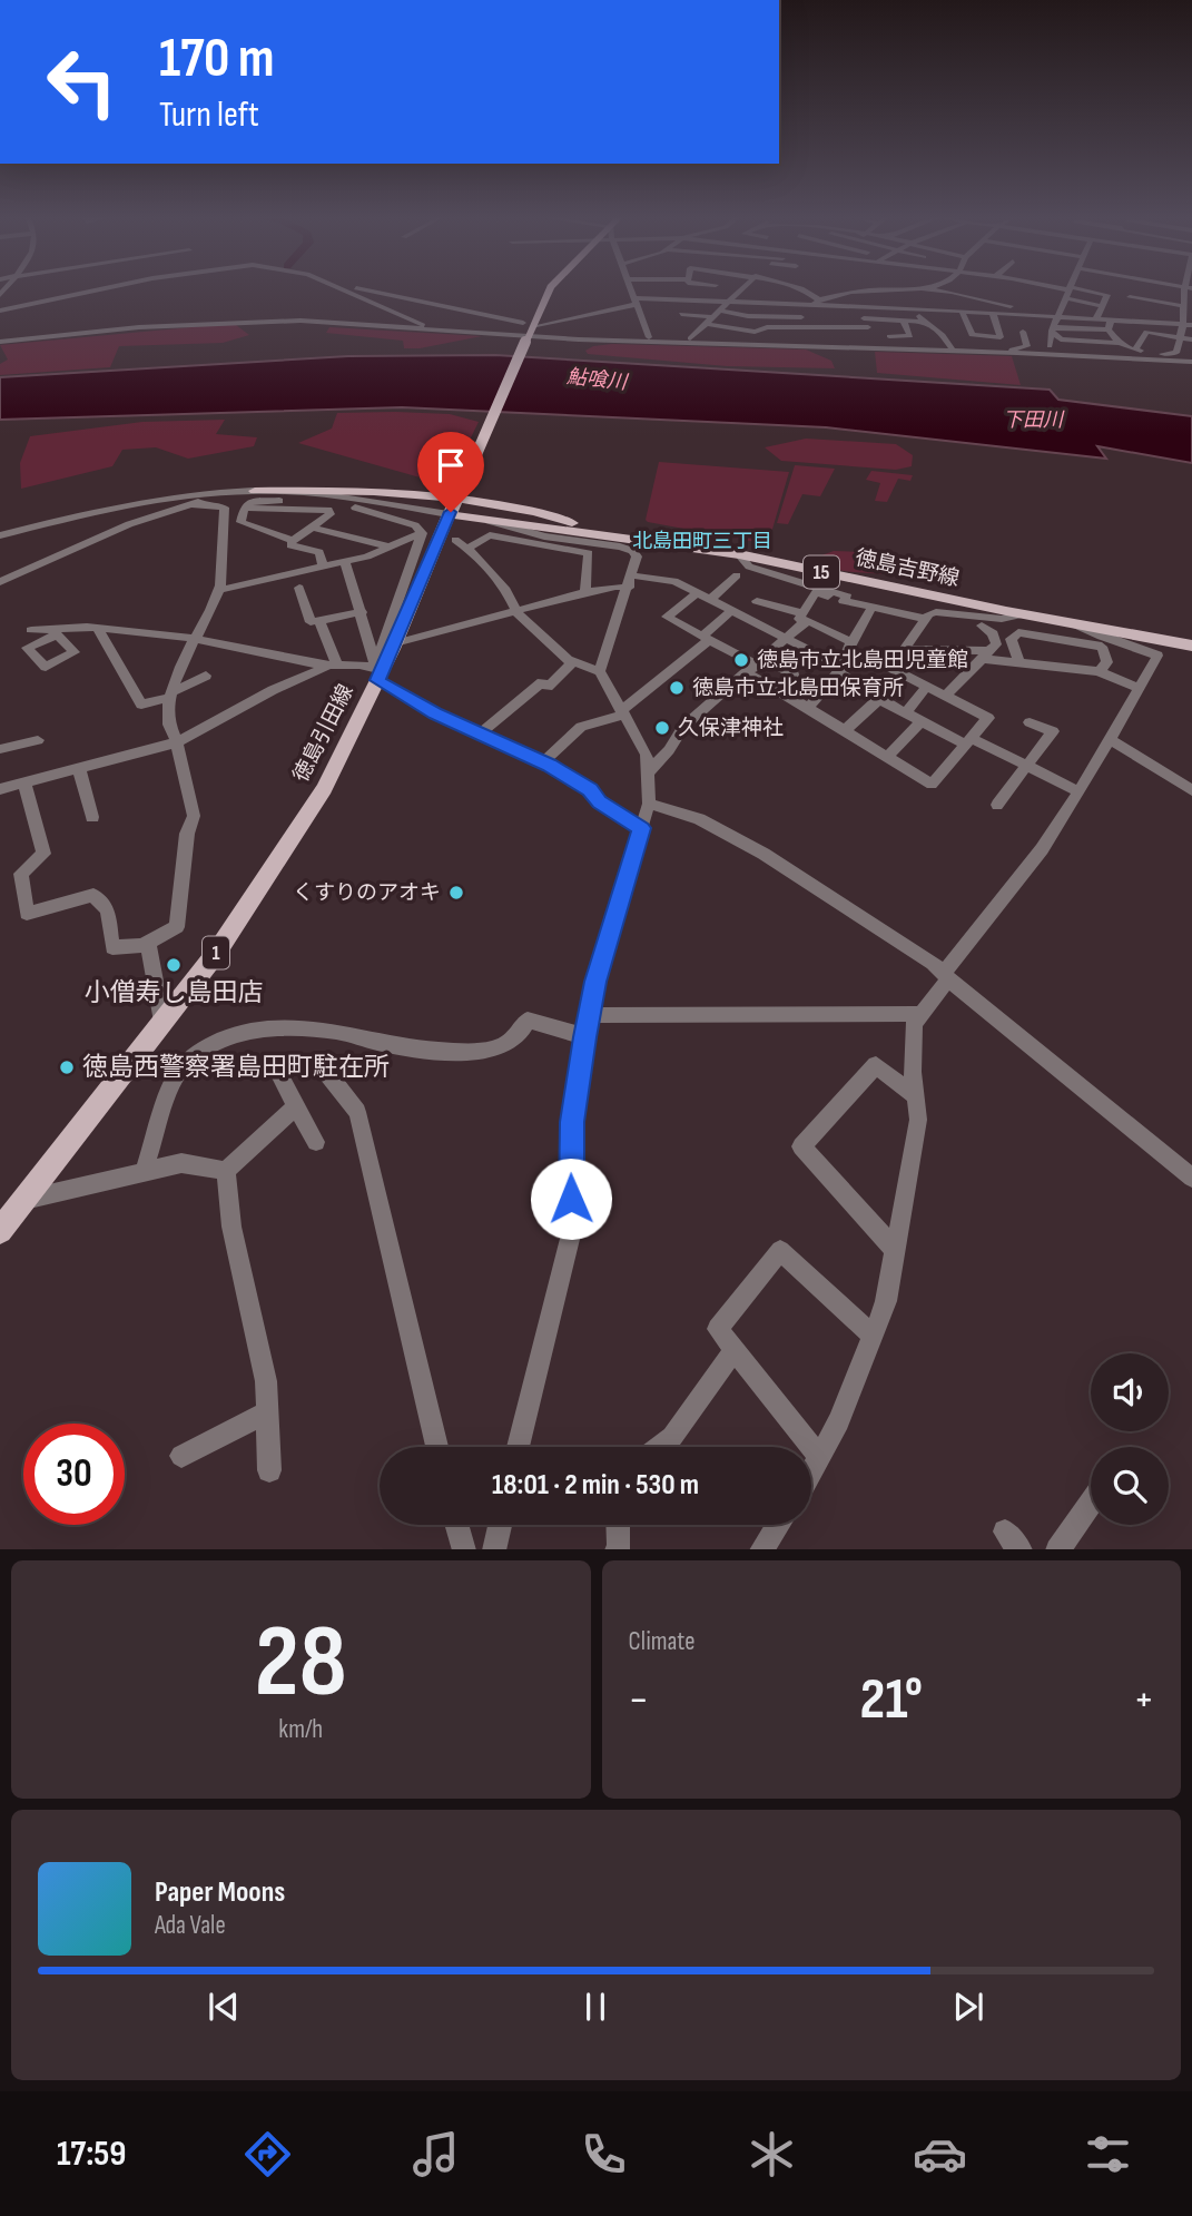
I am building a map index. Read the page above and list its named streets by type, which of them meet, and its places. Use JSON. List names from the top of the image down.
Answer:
{
  "streets": {
    "main road": [
      "徳島吉野線",
      "15",
      "徳島引田線",
      "1"
    ]
  },
  "crossings": [
    ["徳島吉野線", "徳島引田線"]
  ],
  "districts": ["北島田町三丁目"],
  "water": ["鮎喰川", "下田川"],
  "places": [
    "徳島市立北島田児童館",
    "徳島市立北島田保育所",
    "久保津神社",
    "くすりのアオキ",
    "小僧寿し島田店",
    "徳島西警察署島田町駐在所"
  ],
  "page": {
    "turn": ["170 m", "Turn left"],
    "limit": "30",
    "trip": "18:01 · 2 min · 530 m",
    "tile": [
      ["28", "km/h"],
      "Climate"
    ],
    "heat": ["−", "21°", "+"],
    "song": ["Paper Moons", "Ada Vale"],
    "tabs": "17:59"
  }
}
